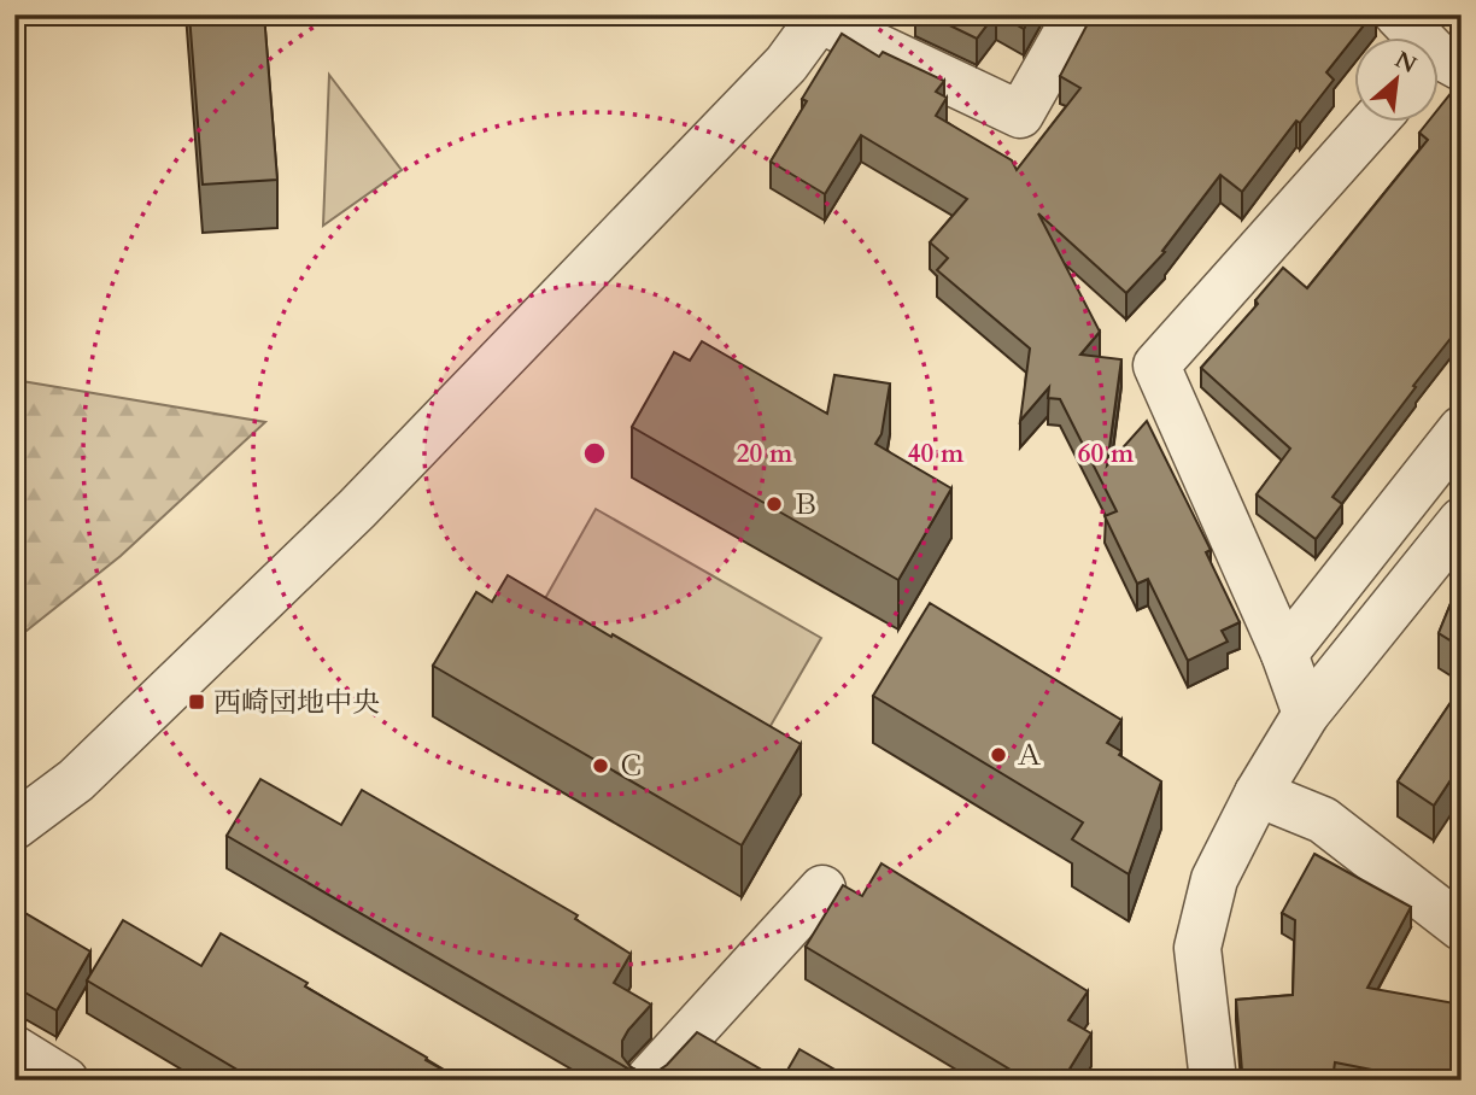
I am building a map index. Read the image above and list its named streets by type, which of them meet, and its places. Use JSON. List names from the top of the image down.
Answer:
{
  "places": {
    "other": ["Ｂ", "Ａ", "Ｃ"],
    "transit": ["西崎団地中央"]
  },
  "north": "top right",
  "rings": ["20 m", "40 m", "60 m"]
}
